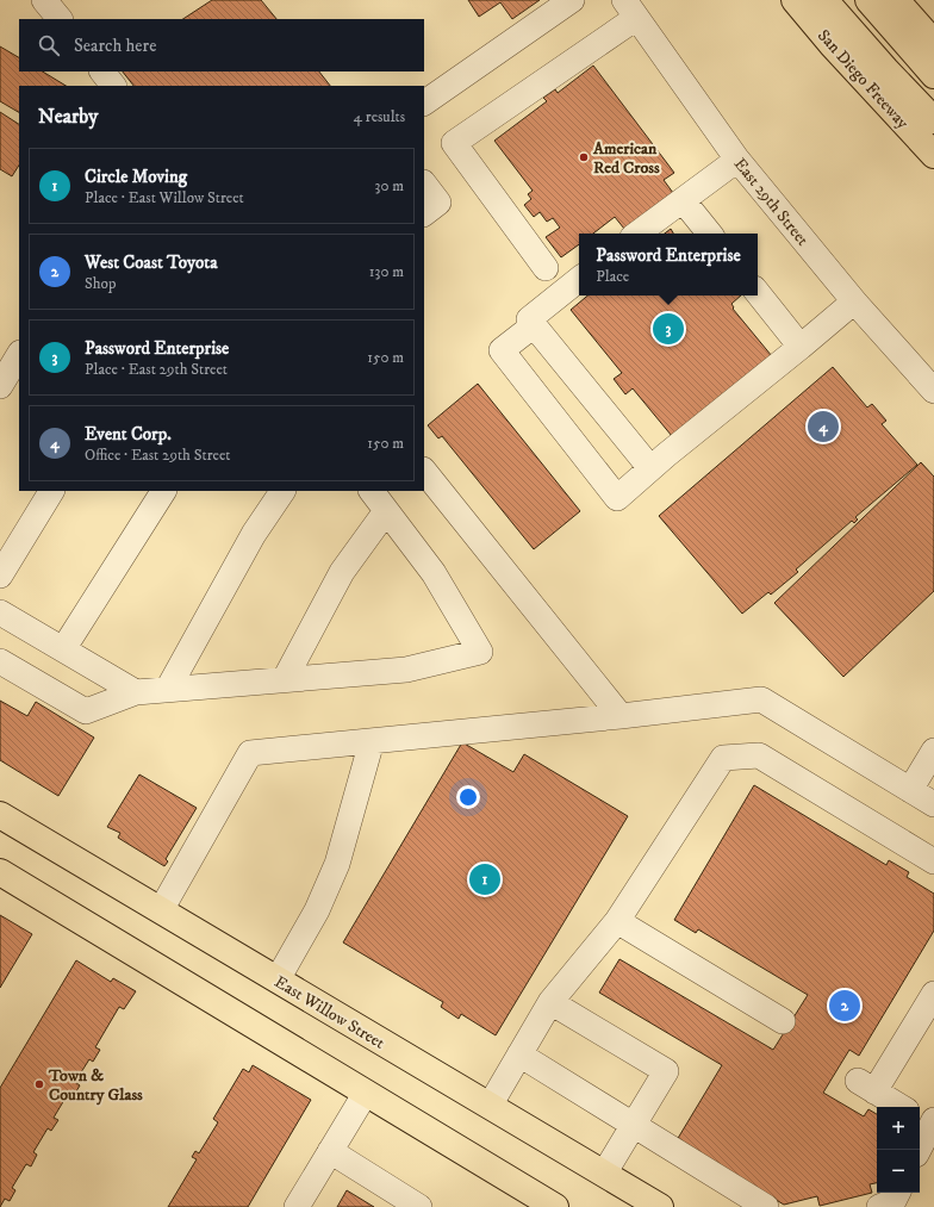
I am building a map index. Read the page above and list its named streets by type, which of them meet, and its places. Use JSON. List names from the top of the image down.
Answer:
{
  "streets": {
    "main road": ["San Diego Freeway", "East Willow Street"],
    "street": ["East 29th Street"]
  },
  "places": ["American Red Cross", "Town & Country Glass"],
  "page": {
    "search": "Search here",
    "heading": ["Nearby", "4 results"],
    "list": [
      {
        "mark": "1",
        "name": "Circle Moving",
        "note": "Place · East Willow Street",
        "value": "30 m"
      },
      {
        "mark": "2",
        "name": "West Coast Toyota",
        "note": "Shop",
        "value": "130 m"
      },
      {
        "mark": "3",
        "name": "Password Enterprise",
        "note": "Place · East 29th Street",
        "value": "150 m"
      },
      {
        "mark": "4",
        "name": "Event Corp.",
        "note": "Office · East 29th Street",
        "value": "150 m"
      }
    ],
    "popup": ["Password Enterprise", "Place"],
    "pins": [
      "3",
      "4",
      "1",
      "2"
    ],
    "map_buttons": ["+", "−"]
  }
}
